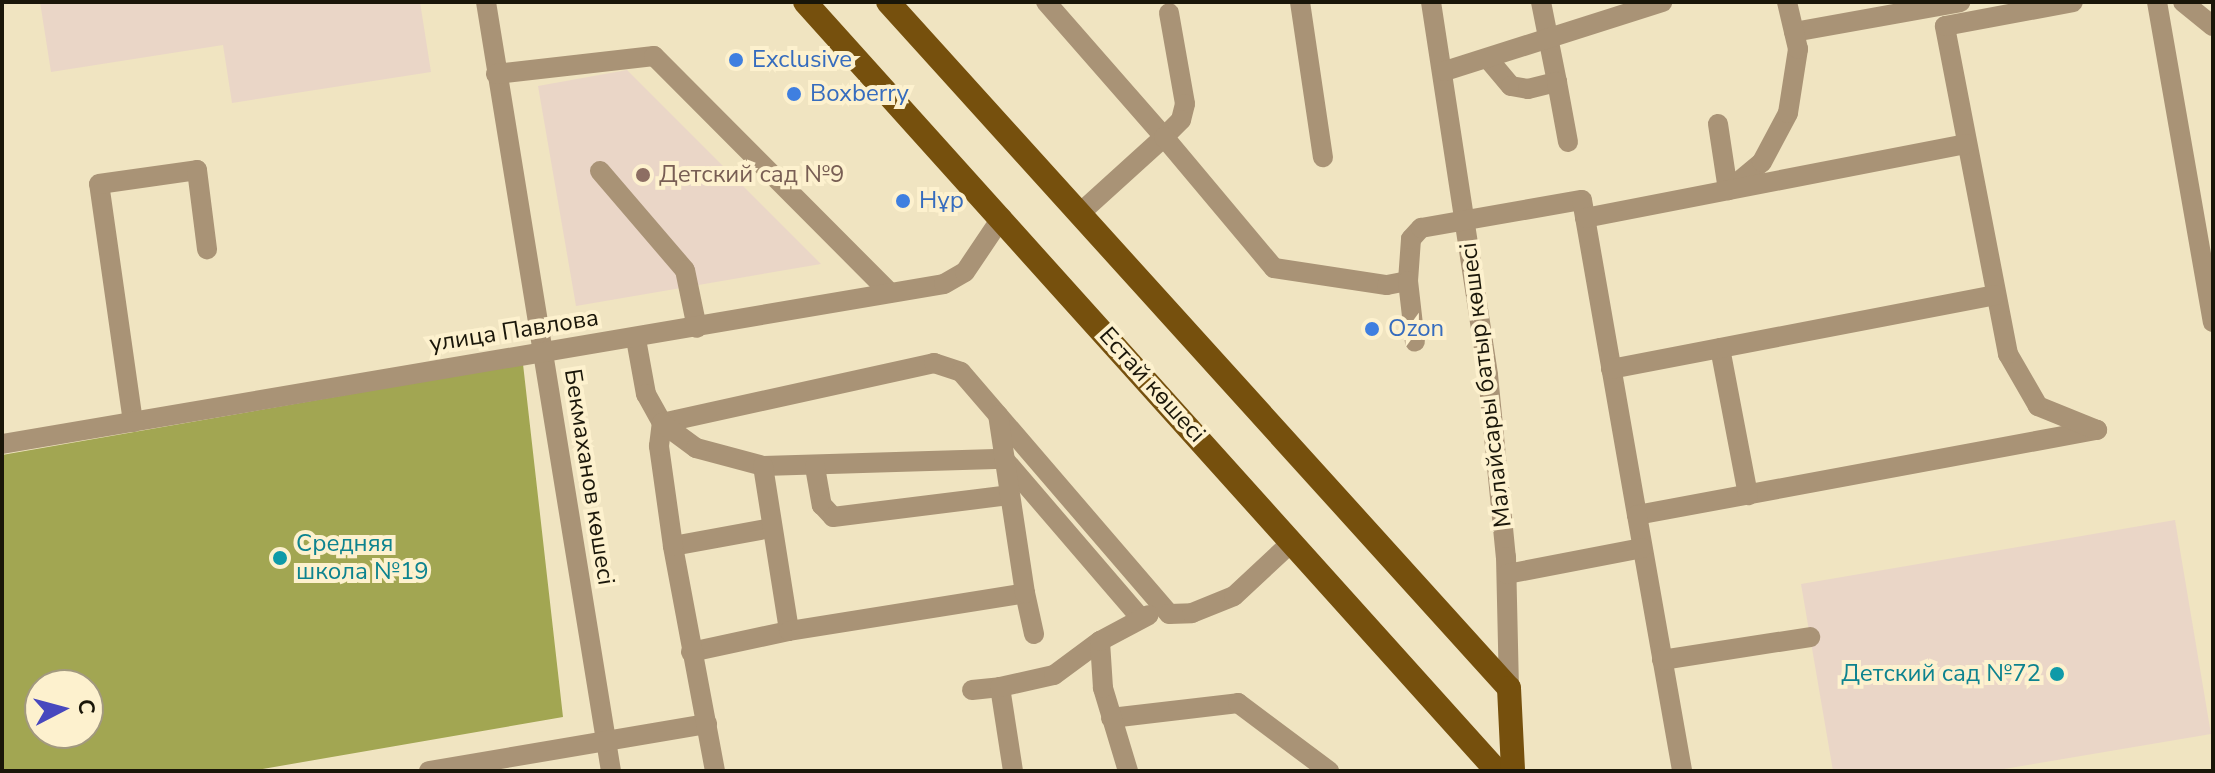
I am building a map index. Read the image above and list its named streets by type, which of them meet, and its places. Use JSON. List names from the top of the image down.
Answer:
{
  "streets": {
    "main road": ["Естай көшесі", "Малайсары батыр көшесі"],
    "street": ["улица Павлова", "Бекмаханов көшесі"]
  },
  "crossings": [
    ["улица Павлова", "Естай көшесі"],
    ["улица Павлова", "Бекмаханов көшесі"]
  ],
  "places": [
    "Exclusive",
    "Boxberry",
    "Детский сад №9",
    "Нұр",
    "Ozon",
    "Средняя школа №19",
    "Детский сад №72"
  ],
  "north": "right"
}
